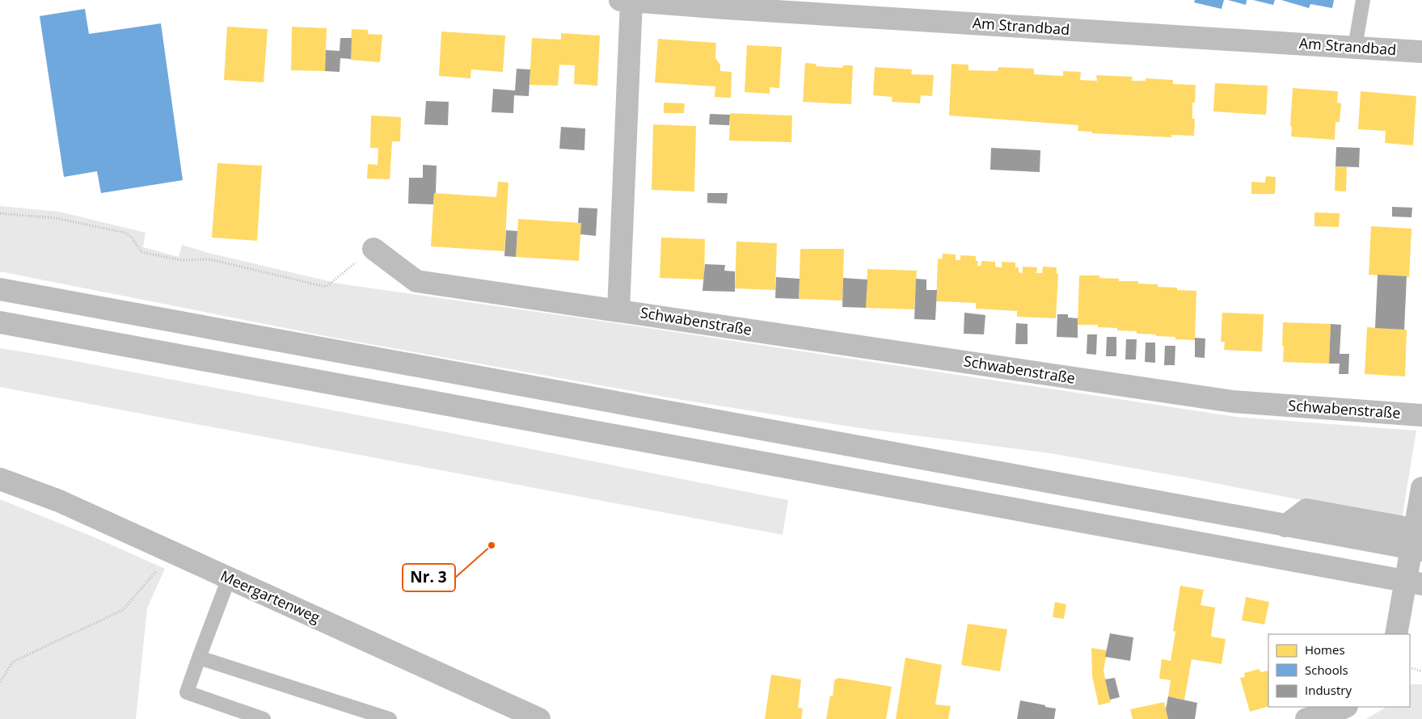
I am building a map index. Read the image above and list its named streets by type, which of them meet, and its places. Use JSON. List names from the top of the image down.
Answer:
{
  "streets": {
    "main road": ["Am Strandbad", "Schwabenstraße", "Meergartenweg"]
  },
  "places": ["Nr. 3"],
  "legend": ["Homes", "Schools", "Industry"]
}
